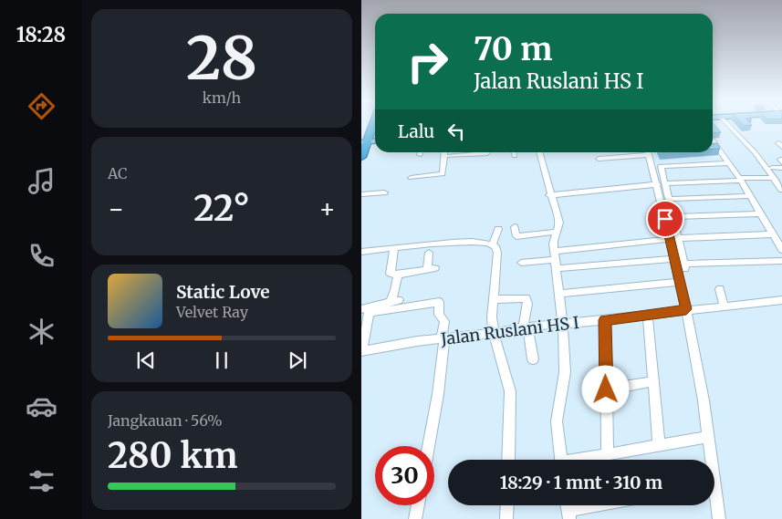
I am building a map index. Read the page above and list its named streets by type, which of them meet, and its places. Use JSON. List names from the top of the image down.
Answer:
{
  "streets": {
    "street": ["Jalan Ruslani HS I"]
  },
  "page": {
    "tabs": "18:28",
    "tile": [
      ["28", "km/h"],
      "AC",
      ["Jangkauan · 56%", "280 km"]
    ],
    "turn": ["70 m", "Jalan Ruslani HS I"],
    "then": "Lalu",
    "heat": ["−", "22°", "+"],
    "song": ["Static Love", "Velvet Ray"],
    "limit": "30",
    "trip": "18:29 · 1 mnt · 310 m"
  }
}
